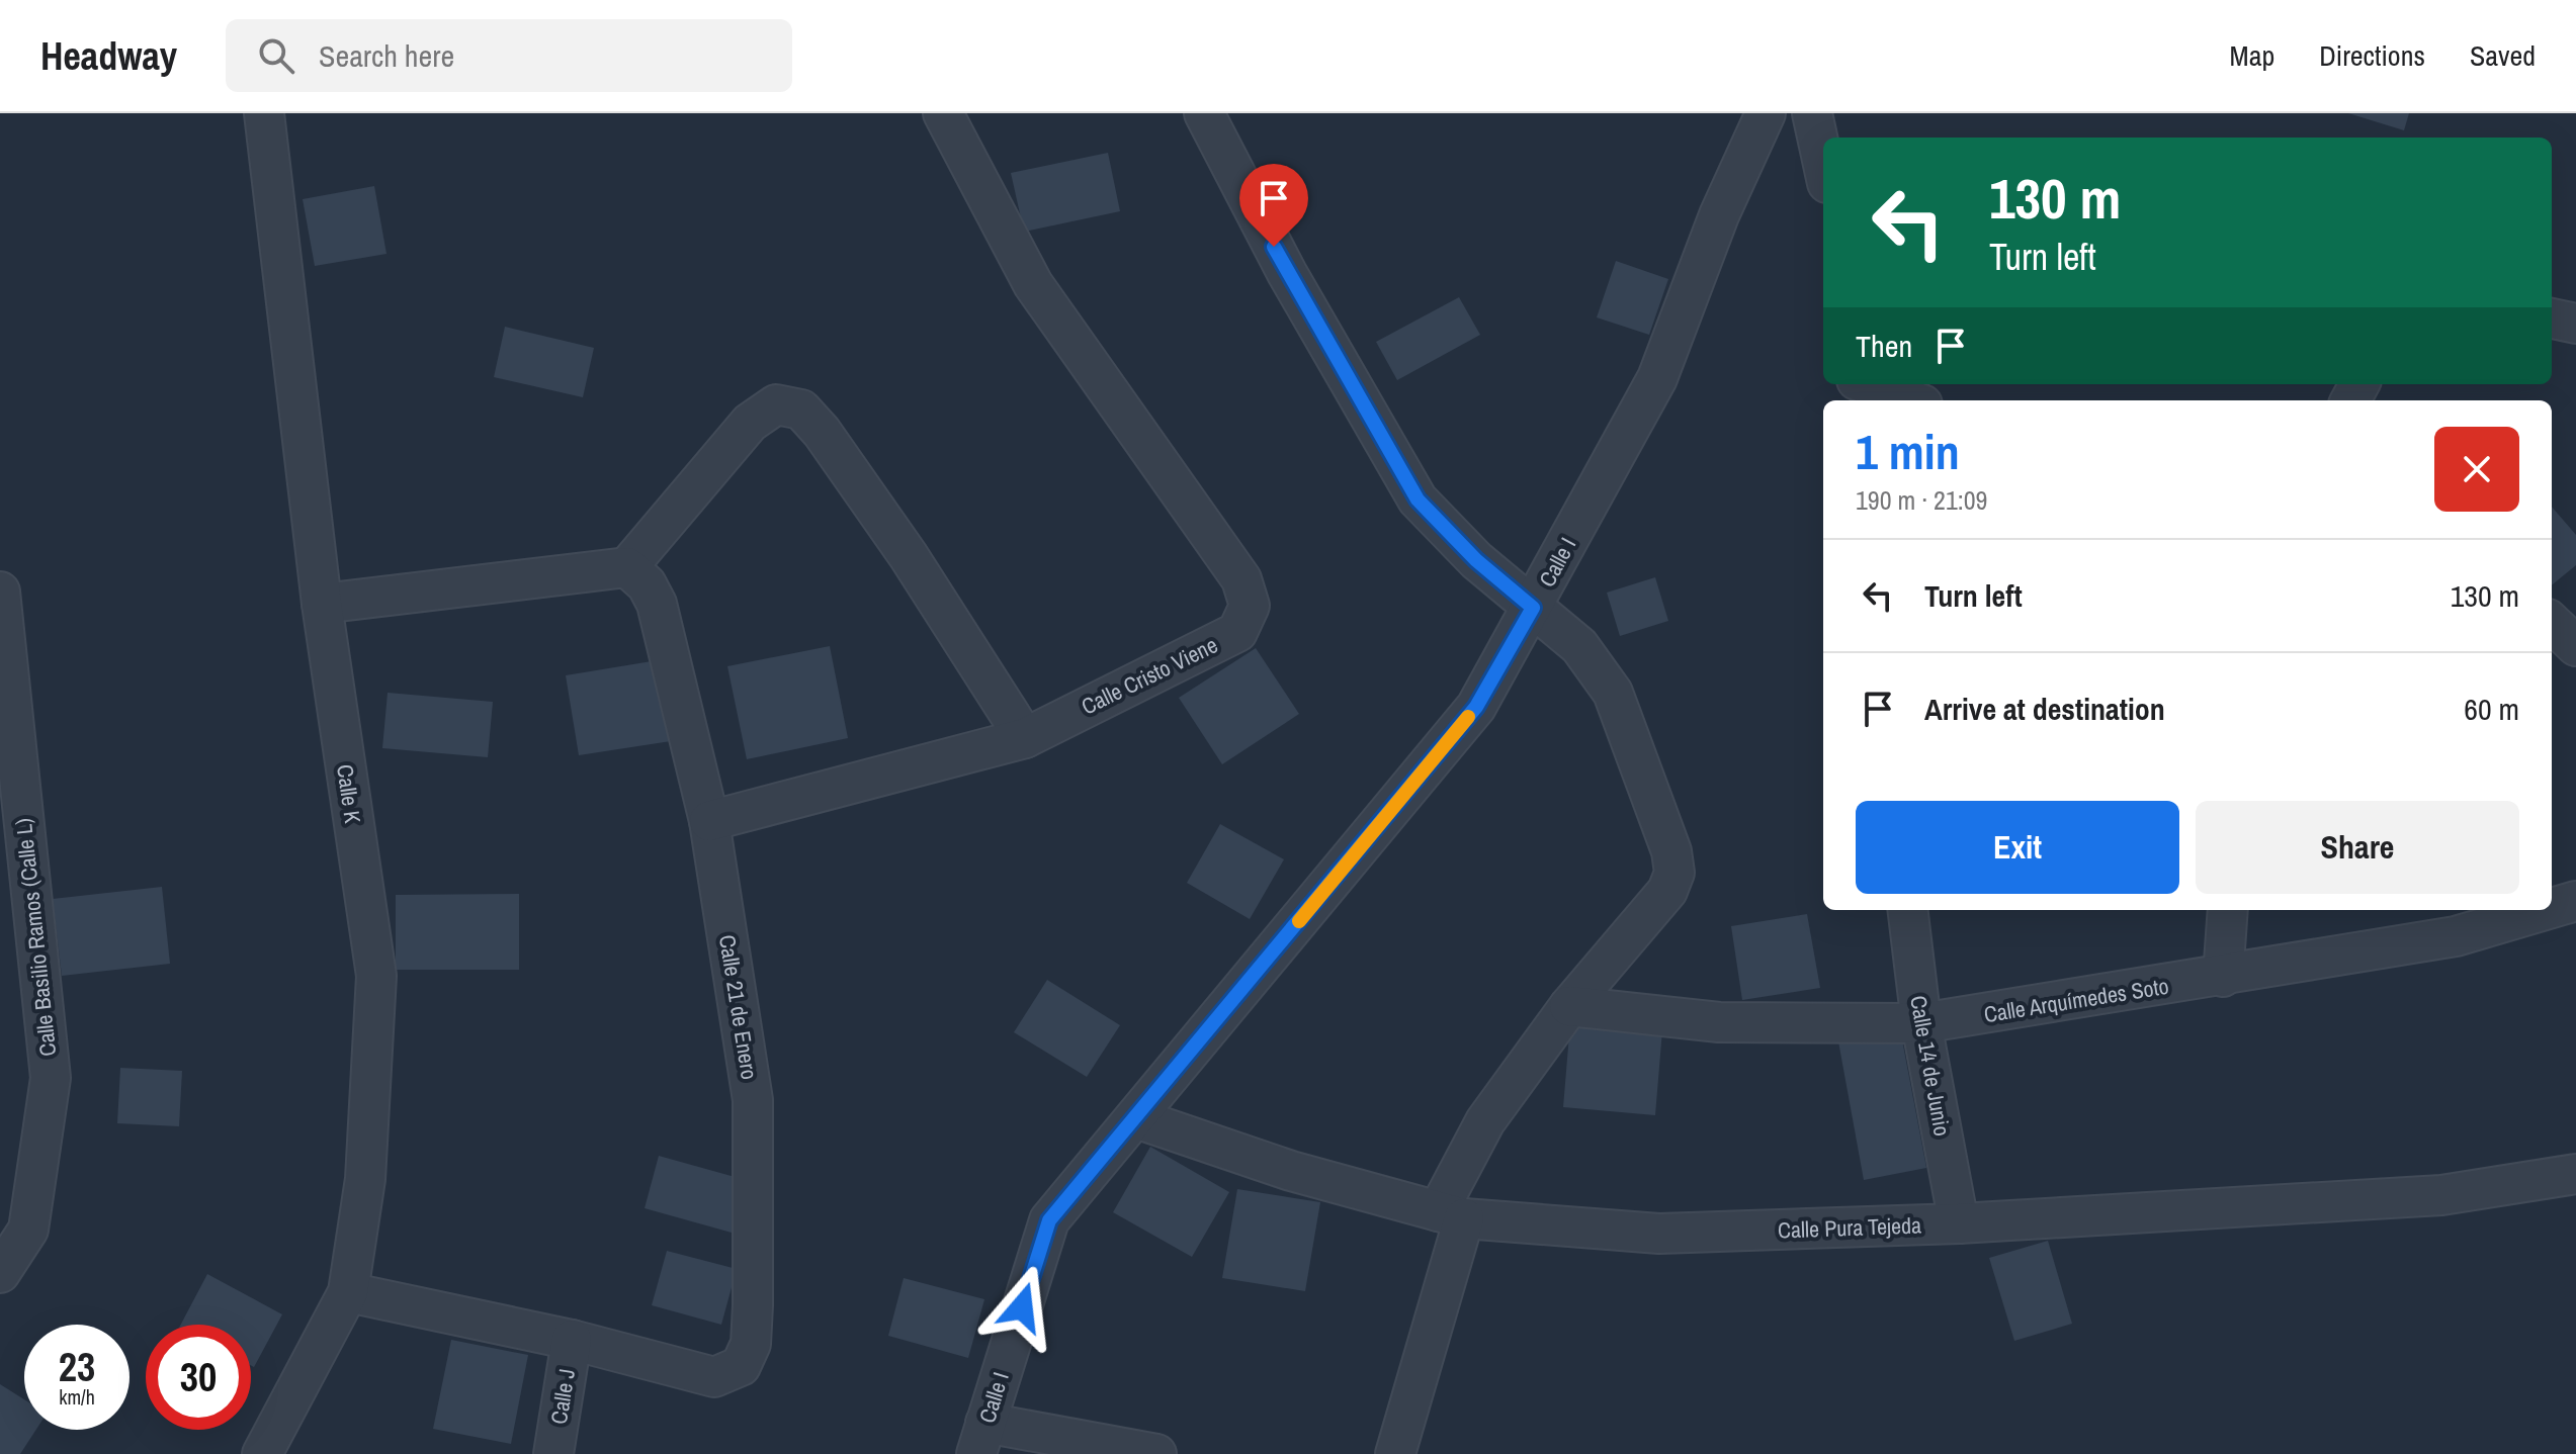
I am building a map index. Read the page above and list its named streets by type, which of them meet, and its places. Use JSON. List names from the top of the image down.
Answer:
{
  "streets": {
    "street": [
      "Calle I",
      "Calle Cristo Viene",
      "Calle K",
      "Calle Basilio Ramos (Calle L)",
      "Calle Arquímedes Soto",
      "Calle 21 de Enero",
      "Calle 14 de Junio",
      "Calle Pura Tejeda",
      "Calle J"
    ]
  },
  "crossings": [
    ["Calle I", "Calle Pura Tejeda"],
    ["Calle Cristo Viene", "Calle 21 de Enero"],
    ["Calle K", "Calle 21 de Enero"],
    ["Calle Arquímedes Soto", "Calle 14 de Junio"],
    ["Calle 21 de Enero", "Calle J"],
    ["Calle 14 de Junio", "Calle Pura Tejeda"]
  ],
  "page": {
    "header": "Headway",
    "search": "Search here",
    "nav": ["Map", "Directions", "Saved"],
    "turn": ["130 m", "Turn left"],
    "then": "Then",
    "heading": ["1 min", "190 m · 21:09"],
    "list": [
      {
        "name": "Turn left",
        "value": "130 m"
      },
      {
        "name": "Arrive at destination",
        "value": "60 m"
      }
    ],
    "buttons": ["Exit", "Share"],
    "speed": "23 km/h",
    "limit": "30"
  }
}
